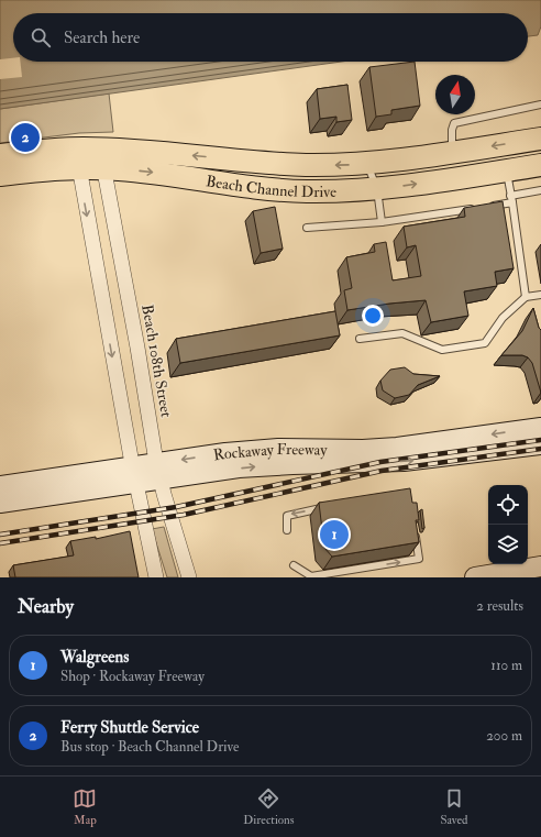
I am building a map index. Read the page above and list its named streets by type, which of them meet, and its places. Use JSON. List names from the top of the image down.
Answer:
{
  "streets": {
    "main road": ["Beach Channel Drive"],
    "street": ["Beach 108th Street", "Rockaway Freeway"]
  },
  "crossings": [
    ["Beach Channel Drive", "Beach 108th Street"],
    ["Beach 108th Street", "Rockaway Freeway"]
  ],
  "north": "top",
  "page": {
    "search": "Search here",
    "pins": ["2", "1"],
    "heading": ["Nearby", "2 results"],
    "list": [
      {
        "mark": "1",
        "name": "Walgreens",
        "note": "Shop · Rockaway Freeway",
        "value": "110 m"
      },
      {
        "mark": "2",
        "name": "Ferry Shuttle Service",
        "note": "Bus stop · Beach Channel Drive",
        "value": "200 m"
      }
    ],
    "nav": ["Map", "Directions", "Saved"]
  }
}
